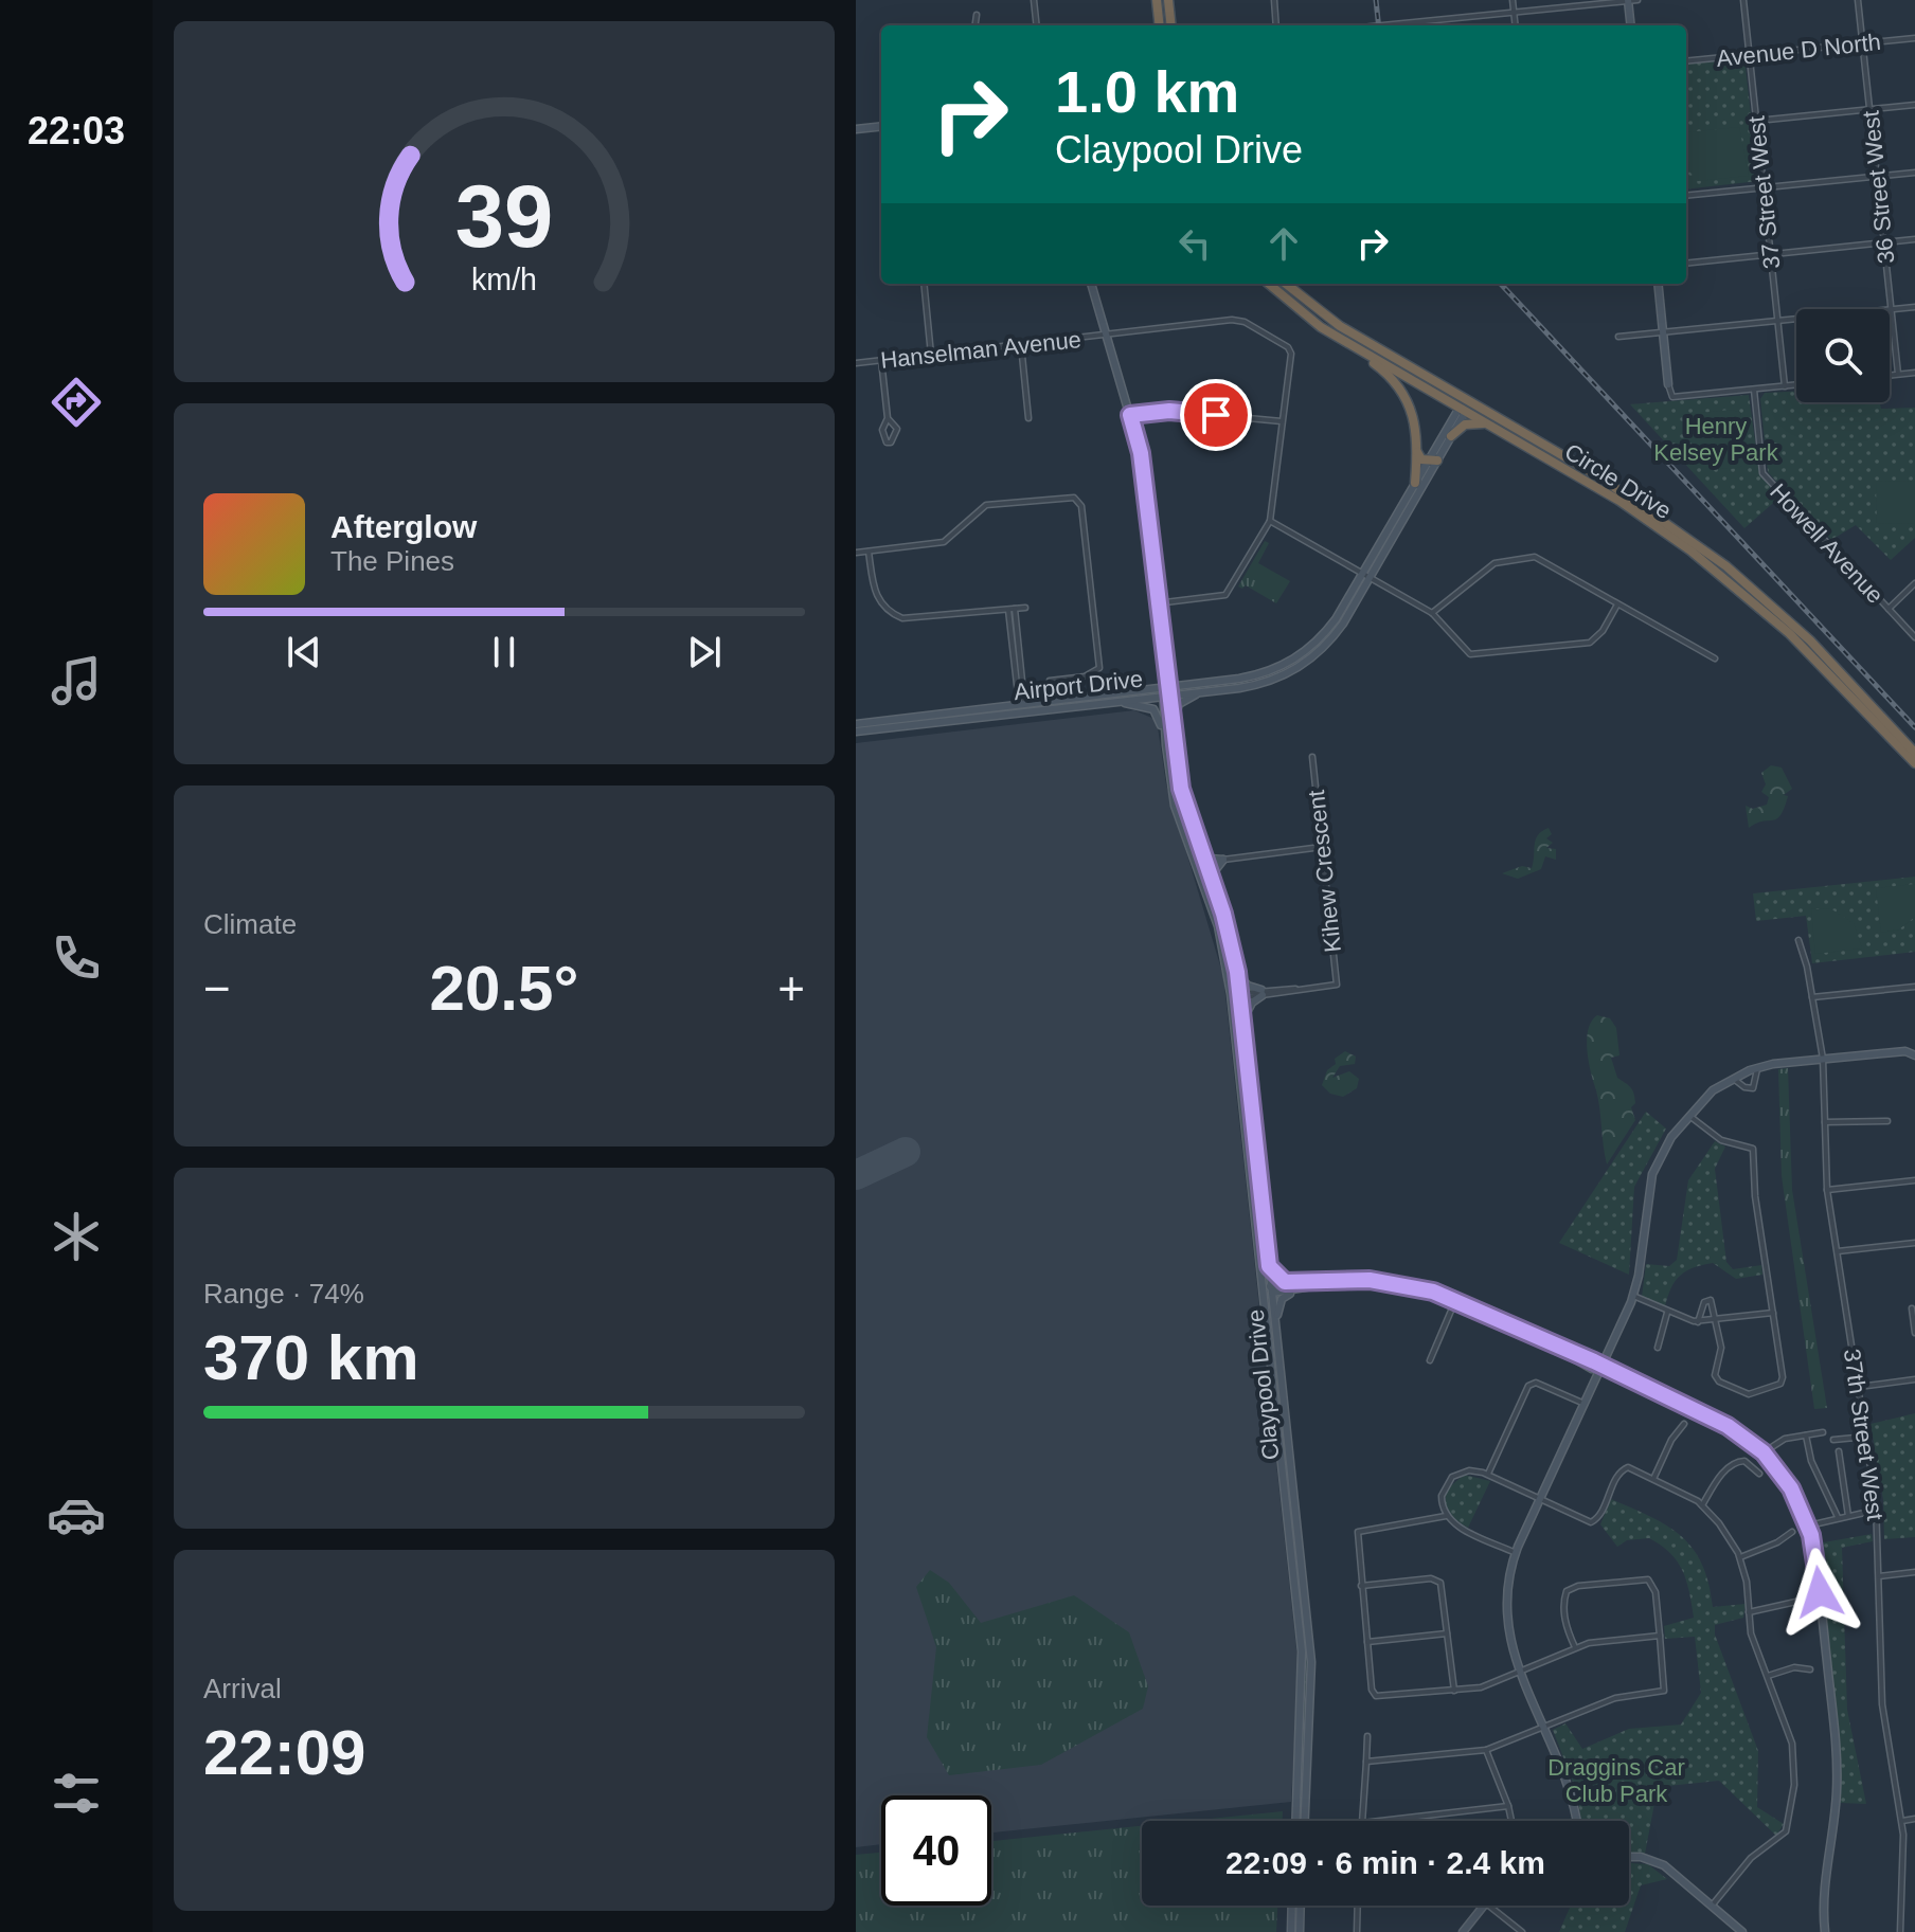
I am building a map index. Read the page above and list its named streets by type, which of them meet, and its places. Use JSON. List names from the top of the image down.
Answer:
{
  "streets": {
    "highway": ["Circle Drive"],
    "main road": ["Airport Drive", "Claypool Drive"],
    "street": [
      "Avenue D North",
      "36 Street West",
      "37 Street West",
      "Hanselman Avenue",
      "Howell Avenue",
      "Kihew Crescent",
      "37th Street West"
    ]
  },
  "crossings": [
    ["Avenue D North", "36 Street West"],
    ["Avenue D North", "37 Street West"],
    ["Hanselman Avenue", "Claypool Drive"],
    ["Circle Drive", "Airport Drive"],
    ["Airport Drive", "Claypool Drive"]
  ],
  "parks": ["Henry Kelsey Park", "Draggins Car Club Park"],
  "page": {
    "tabs": "22:03",
    "turn": ["1.0 km", "Claypool Drive"],
    "song": ["Afterglow", "The Pines"],
    "tile": [
      "Climate",
      ["Range · 74%", "370 km"],
      ["Arrival", "22:09"]
    ],
    "heat": ["−", "20.5°", "+"],
    "limit": "40",
    "trip": "22:09 · 6 min · 2.4 km",
    "gauge": ["39", "km/h"]
  }
}
